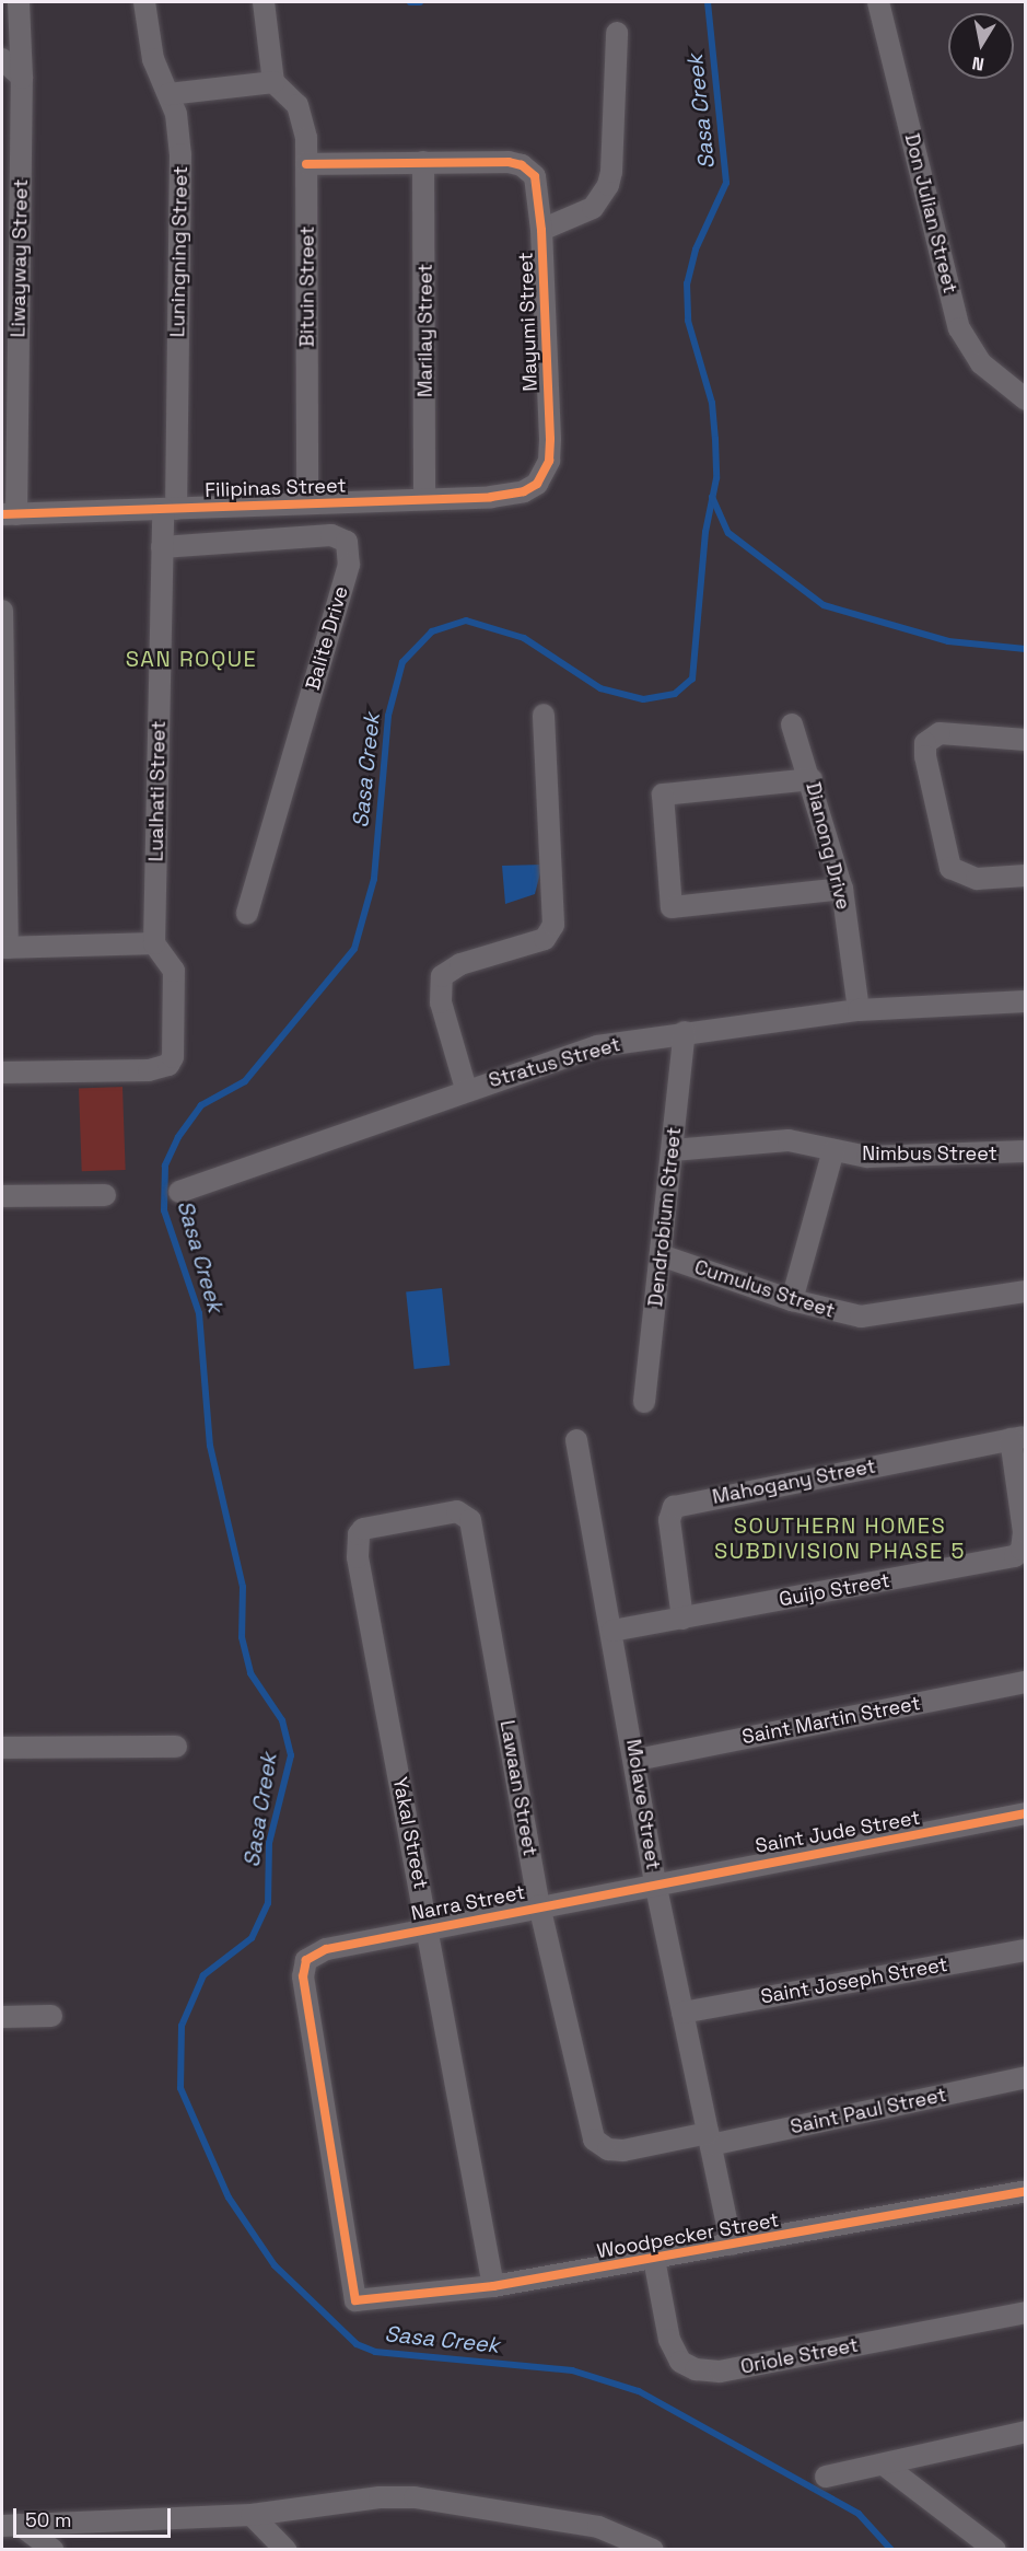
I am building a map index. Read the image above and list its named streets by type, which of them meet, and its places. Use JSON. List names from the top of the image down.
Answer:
{
  "streets": {
    "street": [
      "Don Julian Street",
      "Luningning Street",
      "Liwayway Street",
      "Bituin Street",
      "Mayumi Street",
      "Marilay Street",
      "Filipinas Street",
      "Balite Drive",
      "Lualhati Street",
      "Dianong Drive",
      "Stratus Street",
      "Nimbus Street",
      "Dendrobium Street",
      "Cumulus Street",
      "Mahogany Street",
      "Guijo Street",
      "Saint Martin Street",
      "Lawaan Street",
      "Molave Street",
      "Saint Jude Street",
      "Yakal Street",
      "Narra Street",
      "Saint Joseph Street",
      "Saint Paul Street",
      "Woodpecker Street",
      "Oriole Street"
    ]
  },
  "crossings": [
    ["Luningning Street", "Filipinas Street"],
    ["Luningning Street", "Lualhati Street"],
    ["Liwayway Street", "Filipinas Street"],
    ["Bituin Street", "Filipinas Street"],
    ["Mayumi Street", "Marilay Street"],
    ["Mayumi Street", "Filipinas Street"],
    ["Marilay Street", "Filipinas Street"],
    ["Filipinas Street", "Lualhati Street"],
    ["Balite Drive", "Lualhati Street"],
    ["Dianong Drive", "Stratus Street"],
    ["Stratus Street", "Dendrobium Street"],
    ["Nimbus Street", "Dendrobium Street"],
    ["Dendrobium Street", "Cumulus Street"],
    ["Mahogany Street", "Guijo Street"],
    ["Guijo Street", "Molave Street"],
    ["Saint Martin Street", "Molave Street"],
    ["Lawaan Street", "Molave Street"],
    ["Lawaan Street", "Yakal Street"],
    ["Lawaan Street", "Narra Street"],
    ["Lawaan Street", "Saint Paul Street"],
    ["Molave Street", "Saint Jude Street"],
    ["Molave Street", "Narra Street"],
    ["Molave Street", "Saint Joseph Street"],
    ["Molave Street", "Saint Paul Street"],
    ["Molave Street", "Woodpecker Street"],
    ["Saint Jude Street", "Narra Street"],
    ["Yakal Street", "Narra Street"],
    ["Yakal Street", "Woodpecker Street"],
    ["Narra Street", "Woodpecker Street"],
    ["Woodpecker Street", "Oriole Street"]
  ],
  "districts": ["SAN ROQUE", "SOUTHERN HOMES SUBDIVISION PHASE 5"],
  "water": ["Sasa Creek"],
  "scale_bar": "50 m",
  "north": "bottom"
}
